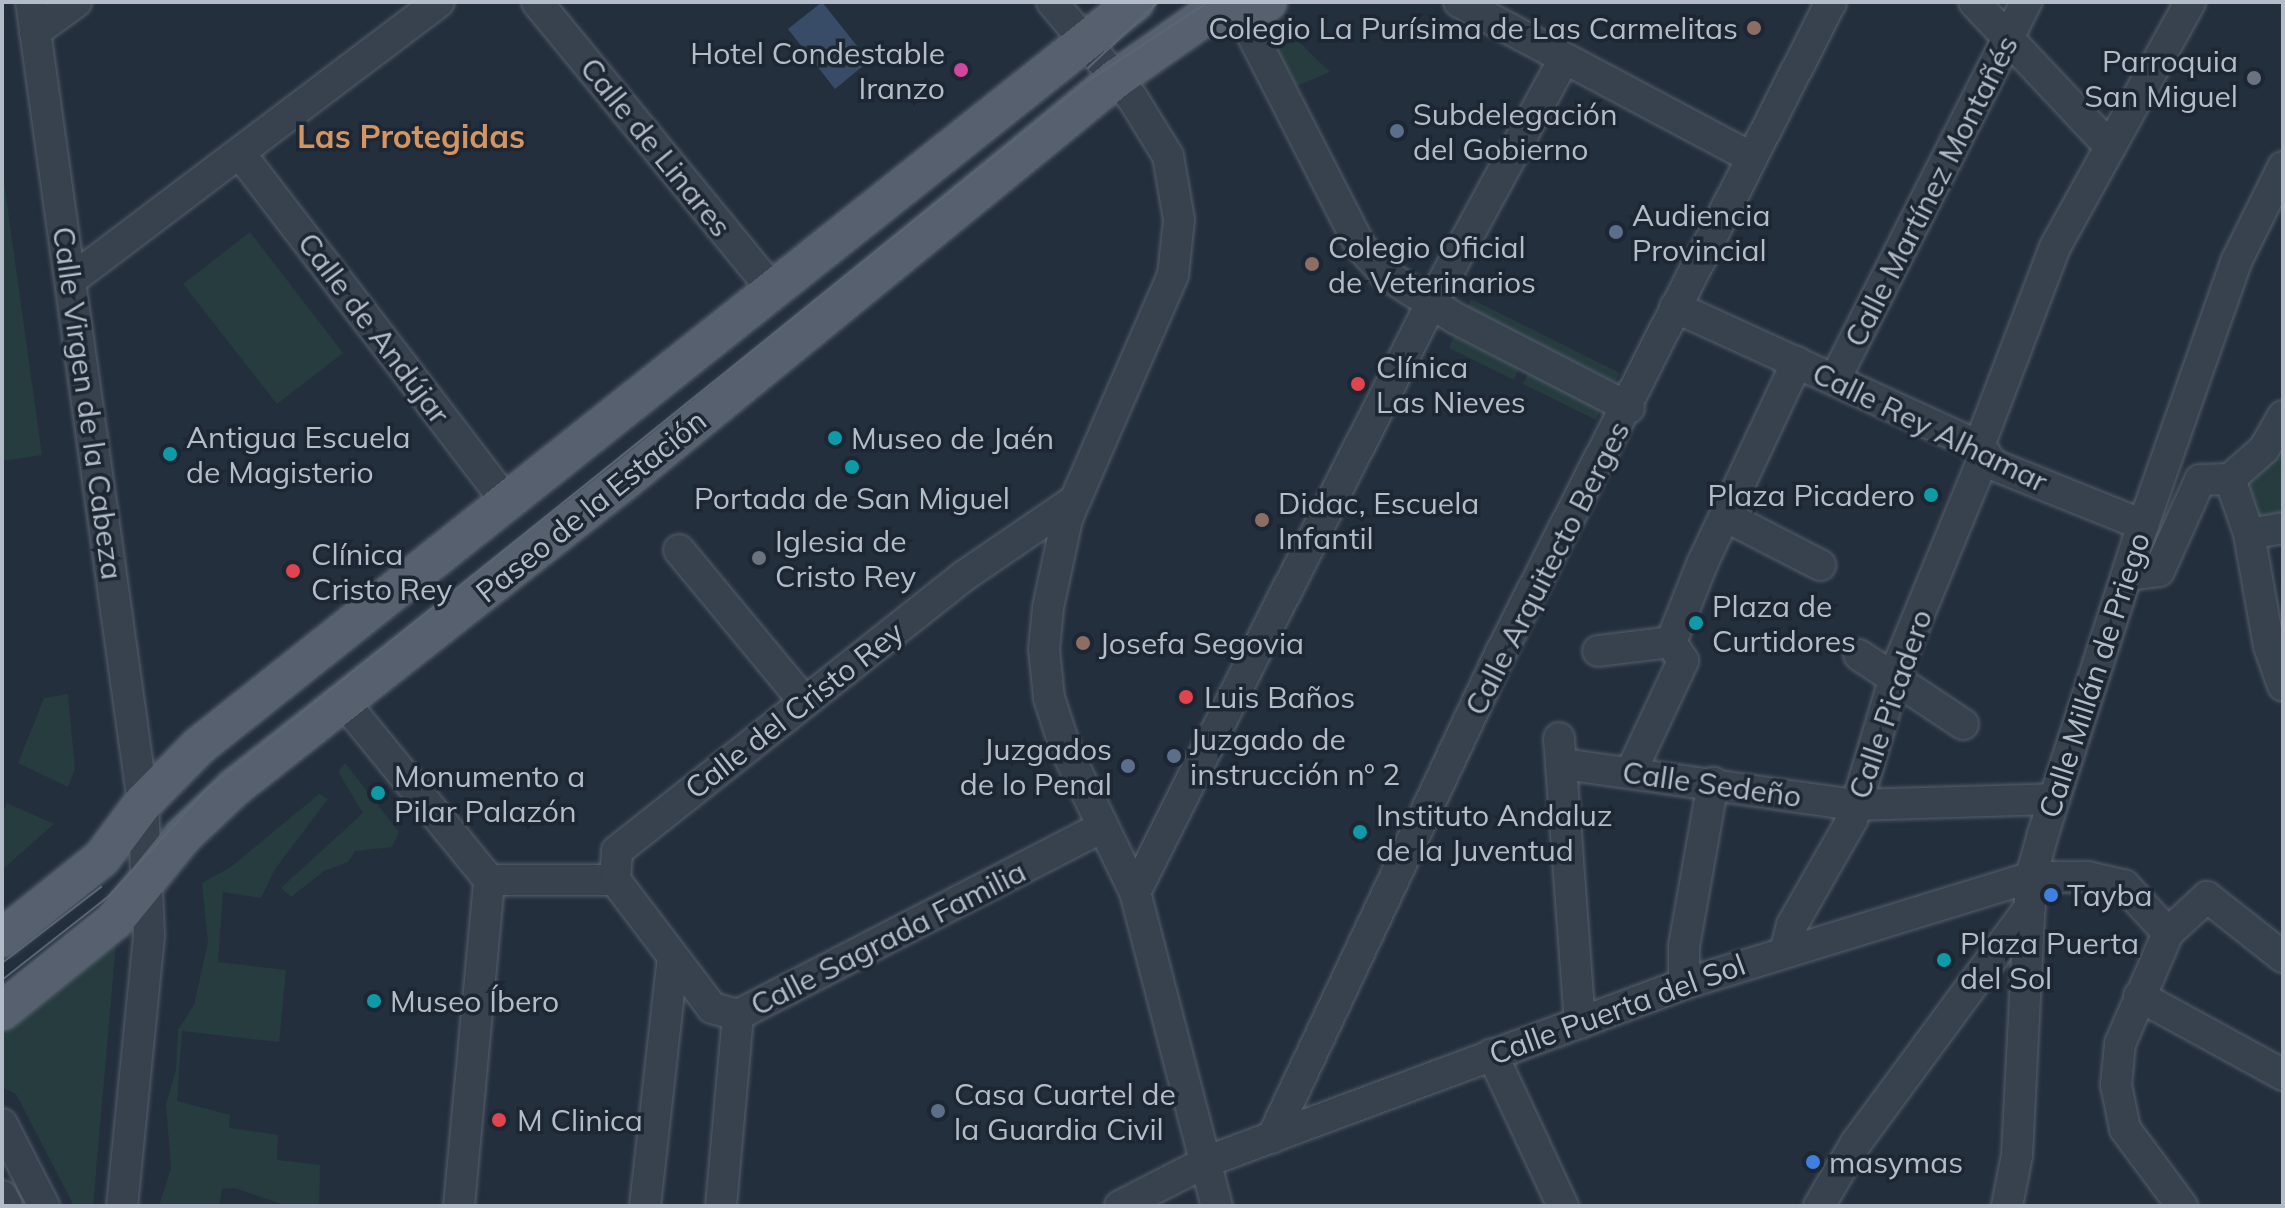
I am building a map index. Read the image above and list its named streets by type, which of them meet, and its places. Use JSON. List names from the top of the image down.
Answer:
{
  "streets": {
    "main road": ["Paseo de la Estación"],
    "street": [
      "Calle de Linares",
      "Calle Martínez Montañés",
      "Calle de Andújar",
      "Calle Virgen de la Cabeza",
      "Calle Rey Alhamar",
      "Calle Arquitecto Berges",
      "Calle Millán de Priego",
      "Calle Picadero",
      "Calle del Cristo Rey",
      "Calle Sedeño",
      "Calle Sagrada Familia",
      "Calle Puerta del Sol"
    ]
  },
  "crossings": [
    ["Calle de Linares", "Paseo de la Estación"],
    ["Calle Martínez Montañés", "Calle Rey Alhamar"],
    ["Calle de Andújar", "Paseo de la Estación"],
    ["Calle Virgen de la Cabeza", "Paseo de la Estación"],
    ["Calle Rey Alhamar", "Calle Arquitecto Berges"],
    ["Calle Rey Alhamar", "Calle Millán de Priego"],
    ["Calle Rey Alhamar", "Calle Picadero"],
    ["Calle Arquitecto Berges", "Calle Puerta del Sol"],
    ["Calle Millán de Priego", "Calle Sedeño"],
    ["Calle Millán de Priego", "Calle Puerta del Sol"],
    ["Calle Picadero", "Calle Sedeño"],
    ["Calle Picadero", "Calle Puerta del Sol"],
    ["Calle del Cristo Rey", "Calle Sagrada Familia"],
    ["Calle Sedeño", "Calle Puerta del Sol"]
  ],
  "districts": ["Las Protegidas"],
  "places": [
    "Colegio La Purísima de Las Carmelitas",
    "Hotel Condestable Iranzo",
    "Parroquia San Miguel",
    "Subdelegación del Gobierno",
    "Audiencia Provincial",
    "Colegio Oficial de Veterinarios",
    "Clínica Las Nieves",
    "Museo de Jaén",
    "Antigua Escuela de Magisterio",
    "Portada de San Miguel",
    "Plaza Picadero",
    "Didac, Escuela Infantil",
    "Iglesia de Cristo Rey",
    "Clínica Cristo Rey",
    "Plaza de Curtidores",
    "Josefa Segovia",
    "Luis Baños",
    "Juzgado de instrucción nº 2",
    "Juzgados de lo Penal",
    "Monumento a Pilar Palazón",
    "Instituto Andaluz de la Juventud",
    "Tayba",
    "Plaza Puerta del Sol",
    "Museo Íbero",
    "Casa Cuartel de la Guardia Civil",
    "M Clinica",
    "masymas"
  ]
}
